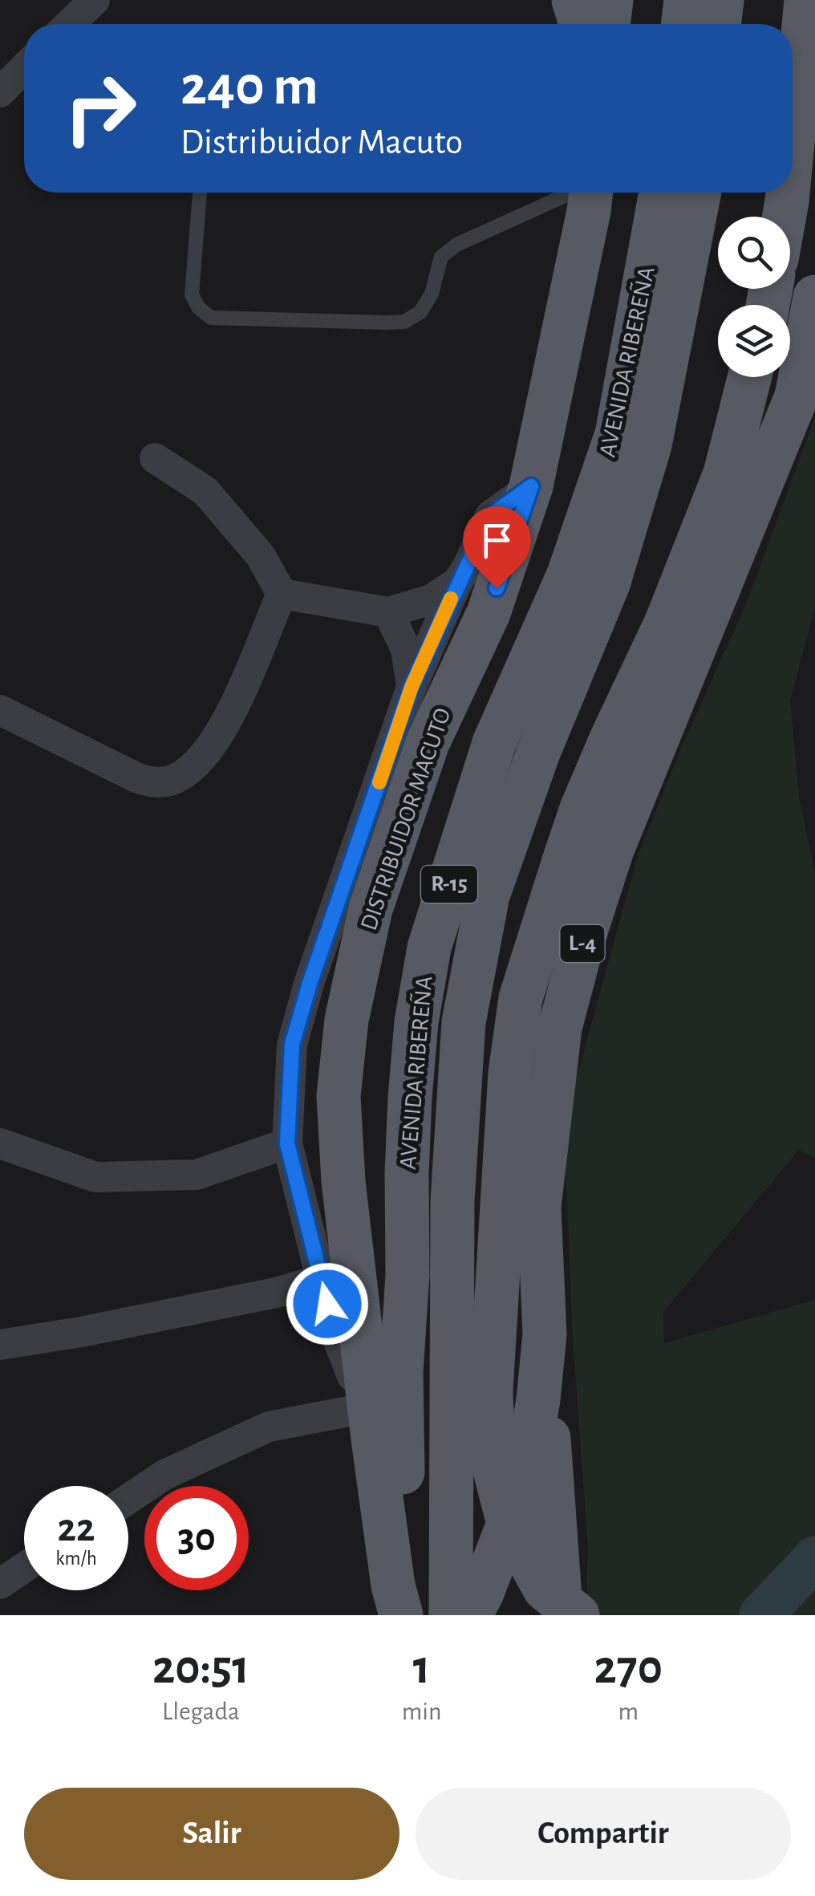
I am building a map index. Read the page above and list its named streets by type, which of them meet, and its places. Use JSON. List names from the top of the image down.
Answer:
{
  "streets": {
    "main road": [
      "AVENIDA RIBEREÑA",
      "DISTRIBUIDOR MACUTO",
      "R-15",
      "L-4"
    ]
  },
  "crossings": [
    ["AVENIDA RIBEREÑA", "DISTRIBUIDOR MACUTO"]
  ],
  "page": {
    "turn": ["240 m", "Distribuidor Macuto"],
    "speed": "22 km/h",
    "limit": "30",
    "eta": [
      "20:51",
      "Llegada",
      "1",
      "min",
      "270",
      "m"
    ],
    "buttons": ["Salir", "Compartir"]
  }
}
